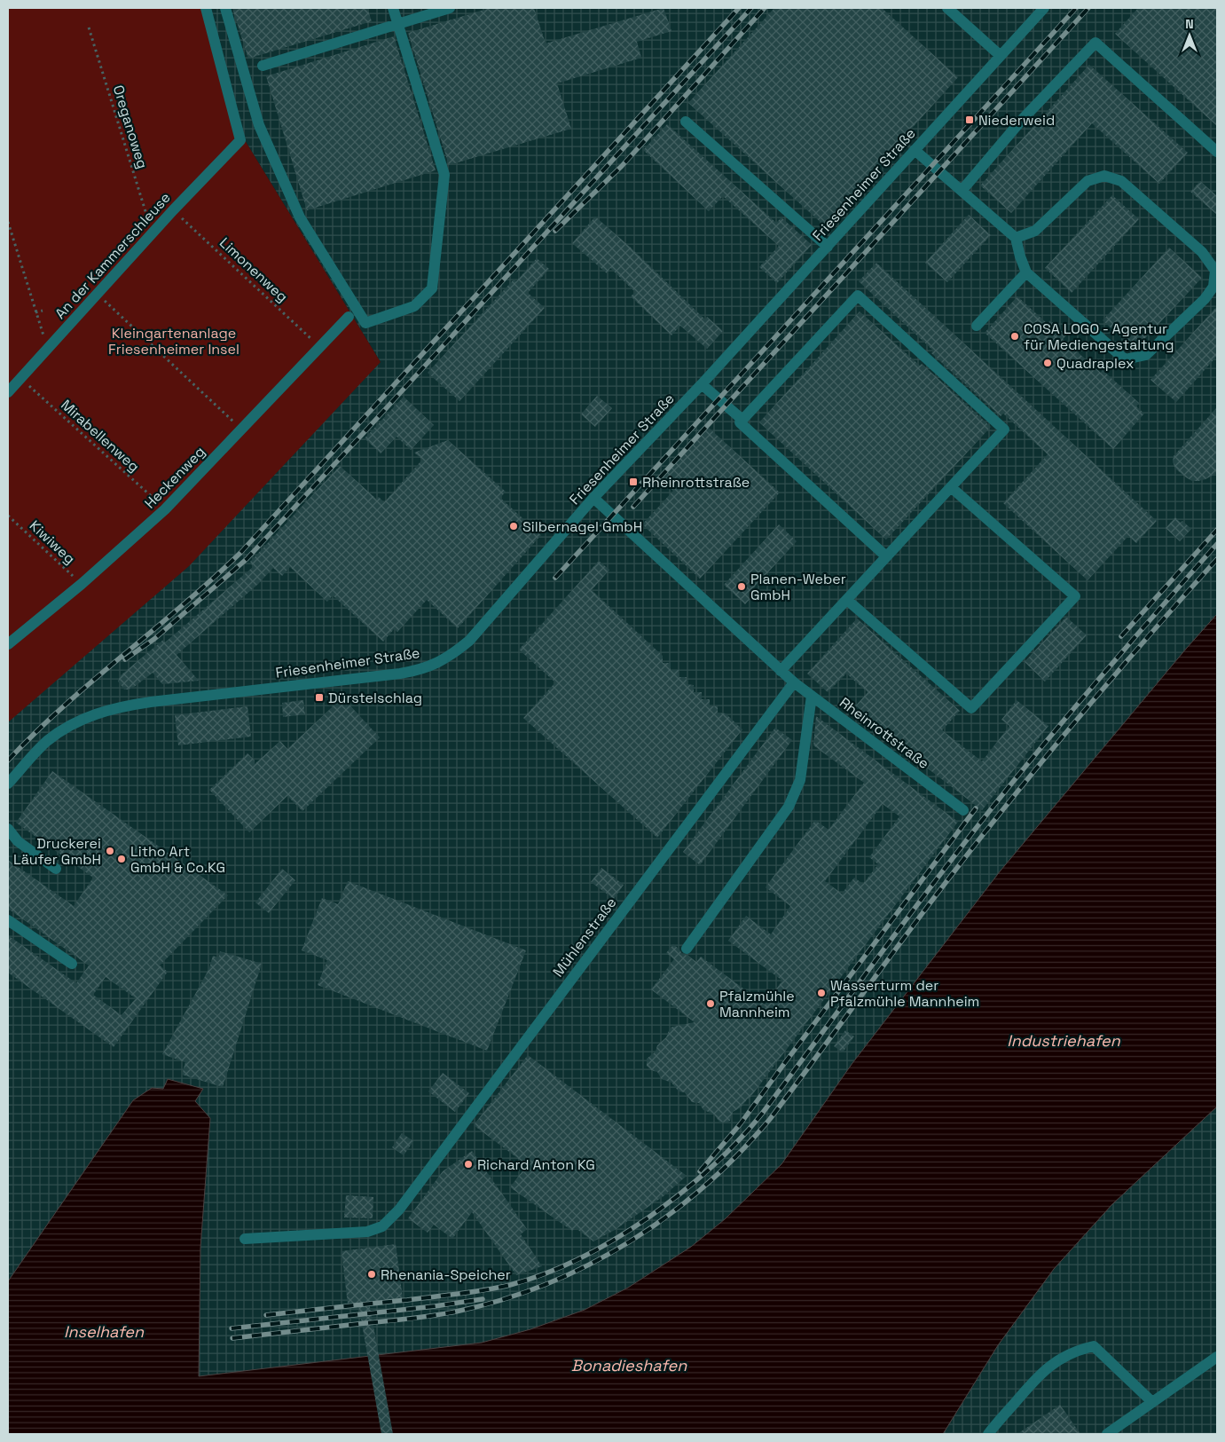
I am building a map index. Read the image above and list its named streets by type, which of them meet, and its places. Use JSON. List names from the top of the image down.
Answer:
{
  "streets": {
    "street": [
      "Friesenheimer Straße",
      "An der Kammerschleuse",
      "Heckenweg",
      "Rheinrottstraße",
      "Mühlenstraße"
    ],
    "path": [
      "Oreganoweg",
      "Limonenweg",
      "Mirabellenweg",
      "Kiwiweg"
    ]
  },
  "crossings": [
    ["Oreganoweg", "An der Kammerschleuse"],
    ["Friesenheimer Straße", "Rheinrottstraße"],
    ["An der Kammerschleuse", "Limonenweg"],
    ["An der Kammerschleuse", "Mirabellenweg"],
    ["Limonenweg", "Heckenweg"],
    ["Mirabellenweg", "Heckenweg"],
    ["Heckenweg", "Kiwiweg"],
    ["Rheinrottstraße", "Mühlenstraße"]
  ],
  "water": ["Industriehafen", "Inselhafen", "Bonadieshafen"],
  "parks": ["Kleingartenanlage Friesenheimer Insel"],
  "places": {
    "transit": ["Niederweid", "Rheinrottstraße", "Dürstelschlag"],
    "other": [
      "COSA LOGO - Agentur für Mediengestaltung",
      "Quadraplex",
      "Silbernagel GmbH",
      "Planen-Weber GmbH",
      "Druckerei Läufer GmbH",
      "Litho Art GmbH & Co.KG",
      "Wasserturm der Pfalzmühle Mannheim",
      "Pfalzmühle Mannheim",
      "Richard Anton KG",
      "Rhenania-Speicher"
    ]
  },
  "north": "top"
}
